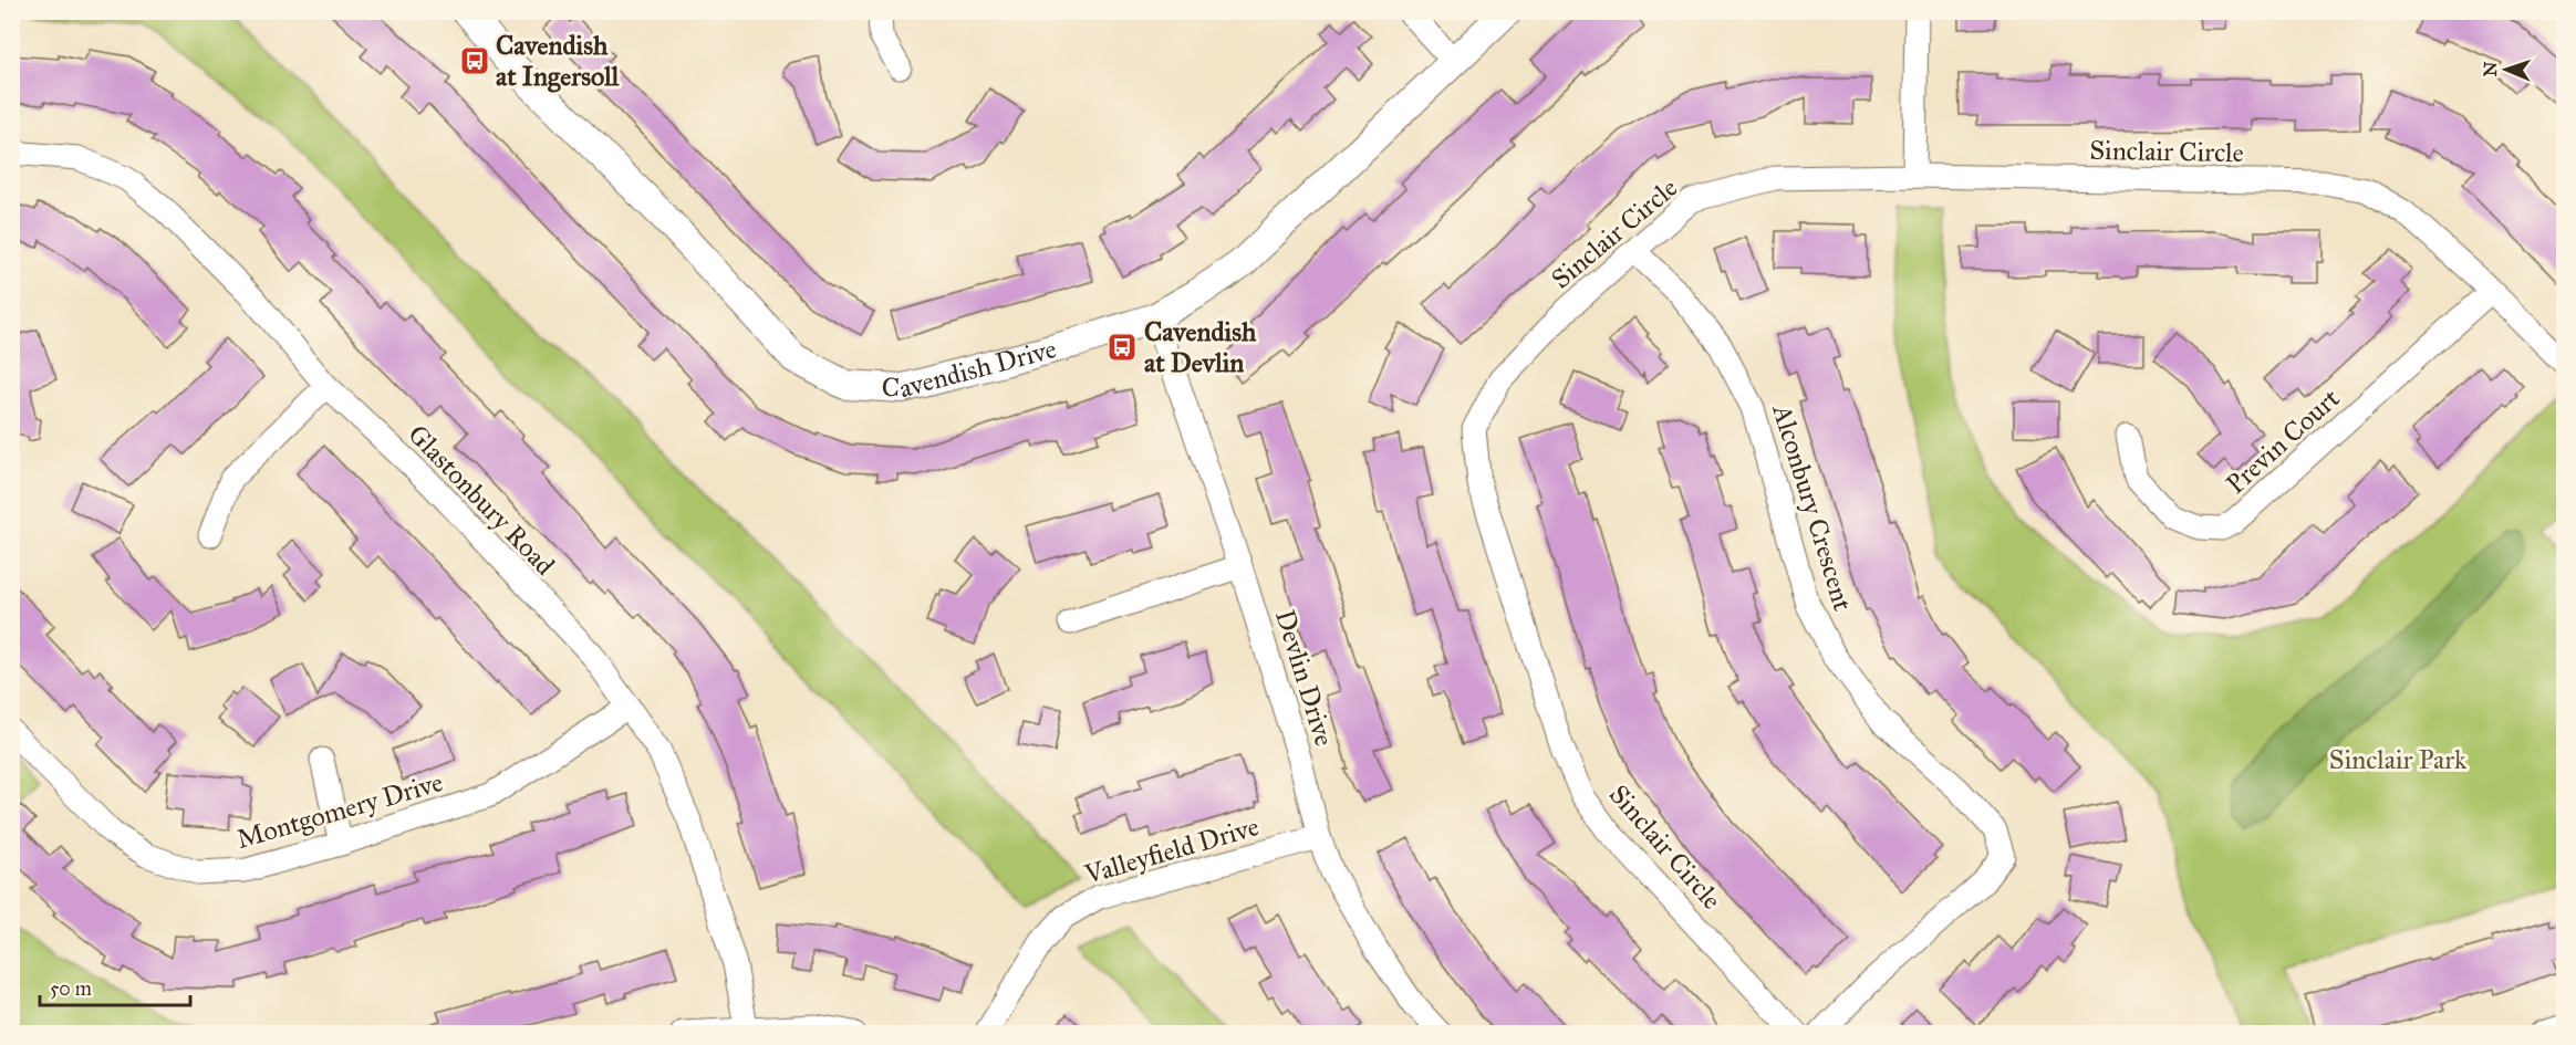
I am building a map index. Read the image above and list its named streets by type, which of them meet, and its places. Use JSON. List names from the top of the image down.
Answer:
{
  "streets": {
    "street": [
      "Sinclair Circle",
      "Cavendish Drive",
      "Previn Court",
      "Glastonbury Road",
      "Alconbury Crescent",
      "Devlin Drive",
      "Montgomery Drive",
      "Valleyfield Drive"
    ]
  },
  "crossings": [
    ["Sinclair Circle", "Previn Court"],
    ["Sinclair Circle", "Alconbury Crescent"],
    ["Cavendish Drive", "Devlin Drive"],
    ["Glastonbury Road", "Montgomery Drive"],
    ["Devlin Drive", "Valleyfield Drive"]
  ],
  "parks": ["Sinclair Park"],
  "places": {
    "bus stop": ["Cavendish at Ingersoll", "Cavendish at Devlin"]
  },
  "scale_bar": "50 m",
  "north": "left"
}
